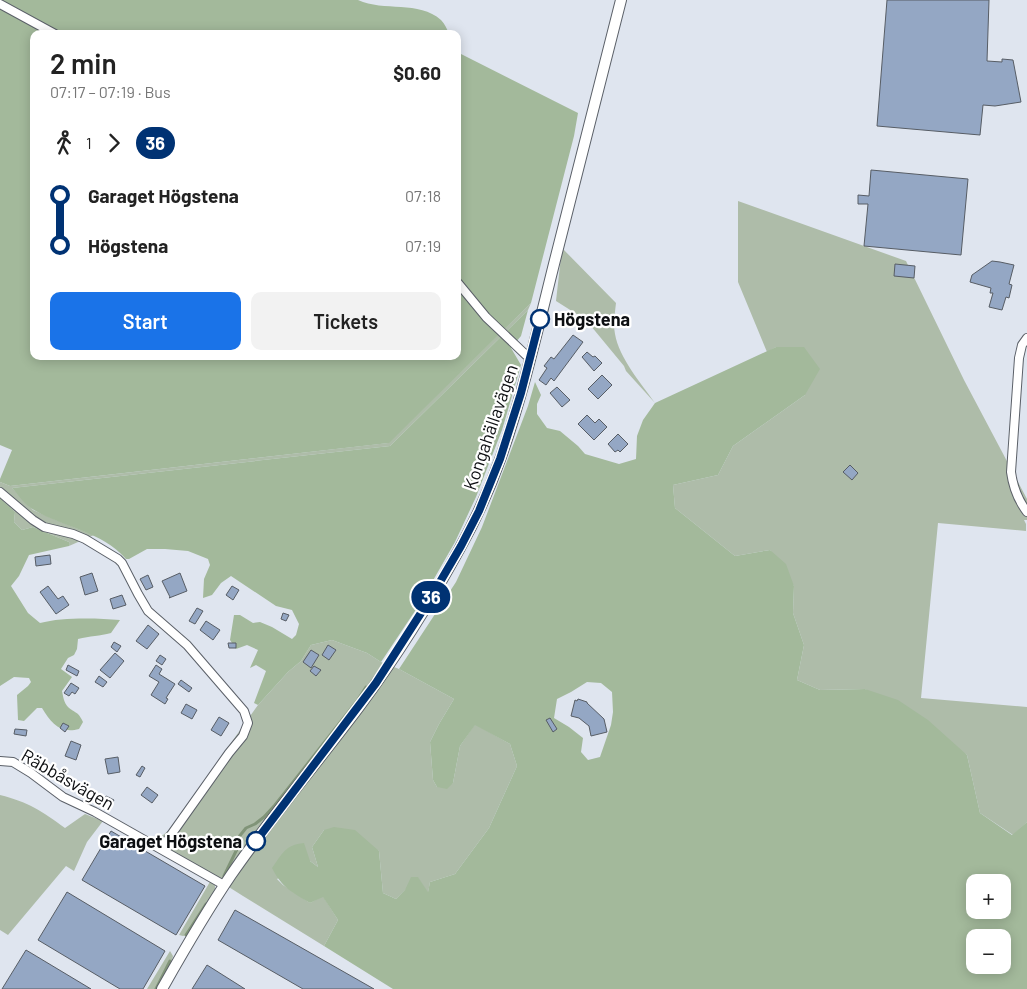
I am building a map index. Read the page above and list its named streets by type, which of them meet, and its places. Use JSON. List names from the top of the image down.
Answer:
{
  "streets": {
    "street": ["Kongahällavägen", "Räbbåsvägen"]
  },
  "crossings": [
    ["Kongahällavägen", "Räbbåsvägen"]
  ],
  "places": ["Högstena", "Garaget Högstena"],
  "lines": ["bus line 36"],
  "page": {
    "on_map": "36",
    "heading": ["2 min", "07:17 – 07:19 · Bus", "$0.60"],
    "legs": ["1", "36"],
    "list": [
      {
        "name": "Garaget Högstena",
        "value": "07:18"
      },
      {
        "name": "Högstena",
        "value": "07:19"
      }
    ],
    "buttons": ["Start", "Tickets"],
    "map_buttons": ["+", "−"]
  }
}
